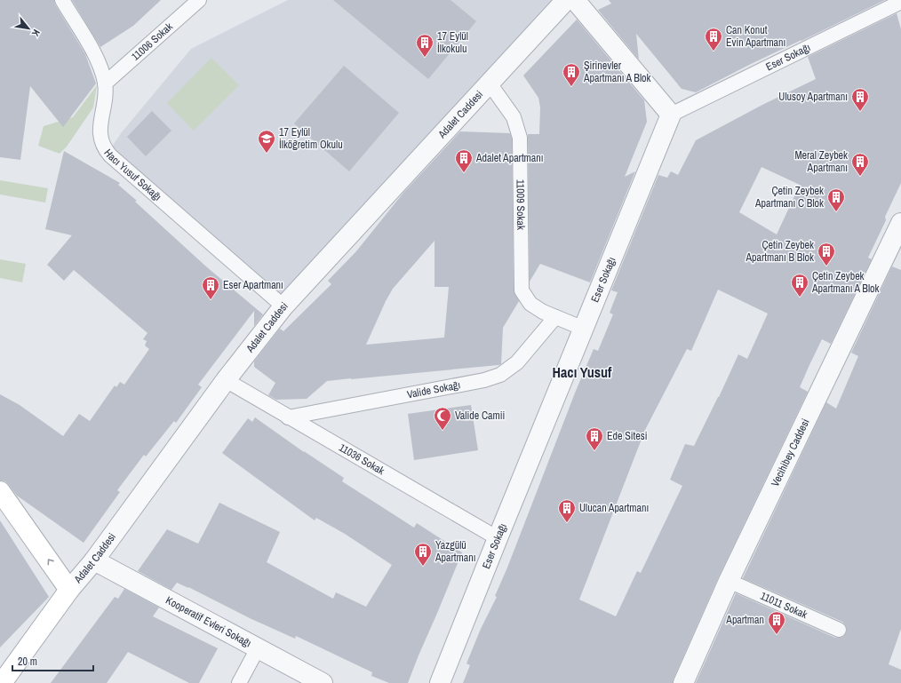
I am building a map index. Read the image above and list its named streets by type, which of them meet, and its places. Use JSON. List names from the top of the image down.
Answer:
{
  "streets": {
    "main road": ["Adalet Caddesi"],
    "street": ["Eser Sokağı", "Vecihibey Caddesi", "Kooperatif Evleri Sokağı"],
    "lane": [
      "11006 Sokak",
      "Hacı Yusuf Sokağı",
      "11009 Sokak",
      "Valide Sokağı",
      "11036 Sokak",
      "11011 Sokak"
    ]
  },
  "crossings": [
    ["11006 Sokak", "Hacı Yusuf Sokağı"],
    ["Eser Sokağı", "11009 Sokak"],
    ["Eser Sokağı", "11036 Sokak"],
    ["Adalet Caddesi", "Hacı Yusuf Sokağı"],
    ["Adalet Caddesi", "11009 Sokak"],
    ["Adalet Caddesi", "11036 Sokak"],
    ["Adalet Caddesi", "Kooperatif Evleri Sokağı"],
    ["11009 Sokak", "Valide Sokağı"],
    ["Valide Sokağı", "11036 Sokak"],
    ["Vecihibey Caddesi", "11011 Sokak"]
  ],
  "districts": ["Hacı Yusuf"],
  "places": {
    "building": [
      "Can Konut Evin Apartmanı",
      "17 Eylül İlkokulu",
      "Şirinevler Apartmanı A Blok",
      "Ulusoy Apartmanı",
      "Adalet Apartmanı",
      "Meral Zeybek Apartmanı",
      "Çetin Zeybek Apartmanı C Blok",
      "Çetin Zeybek Apartmanı B Blok",
      "Çetin Zeybek Apartmanı A Blok",
      "Eser Apartmanı",
      "Ede Sitesi",
      "Ulucan Apartmanı",
      "Yazgülü Apartmanı",
      "Apartman"
    ],
    "school or university": ["17 Eylül İlköğretim Okulu"],
    "mosque": ["Valide Camii"]
  },
  "scale_bar": "20 m",
  "north": "bottom right"
}
